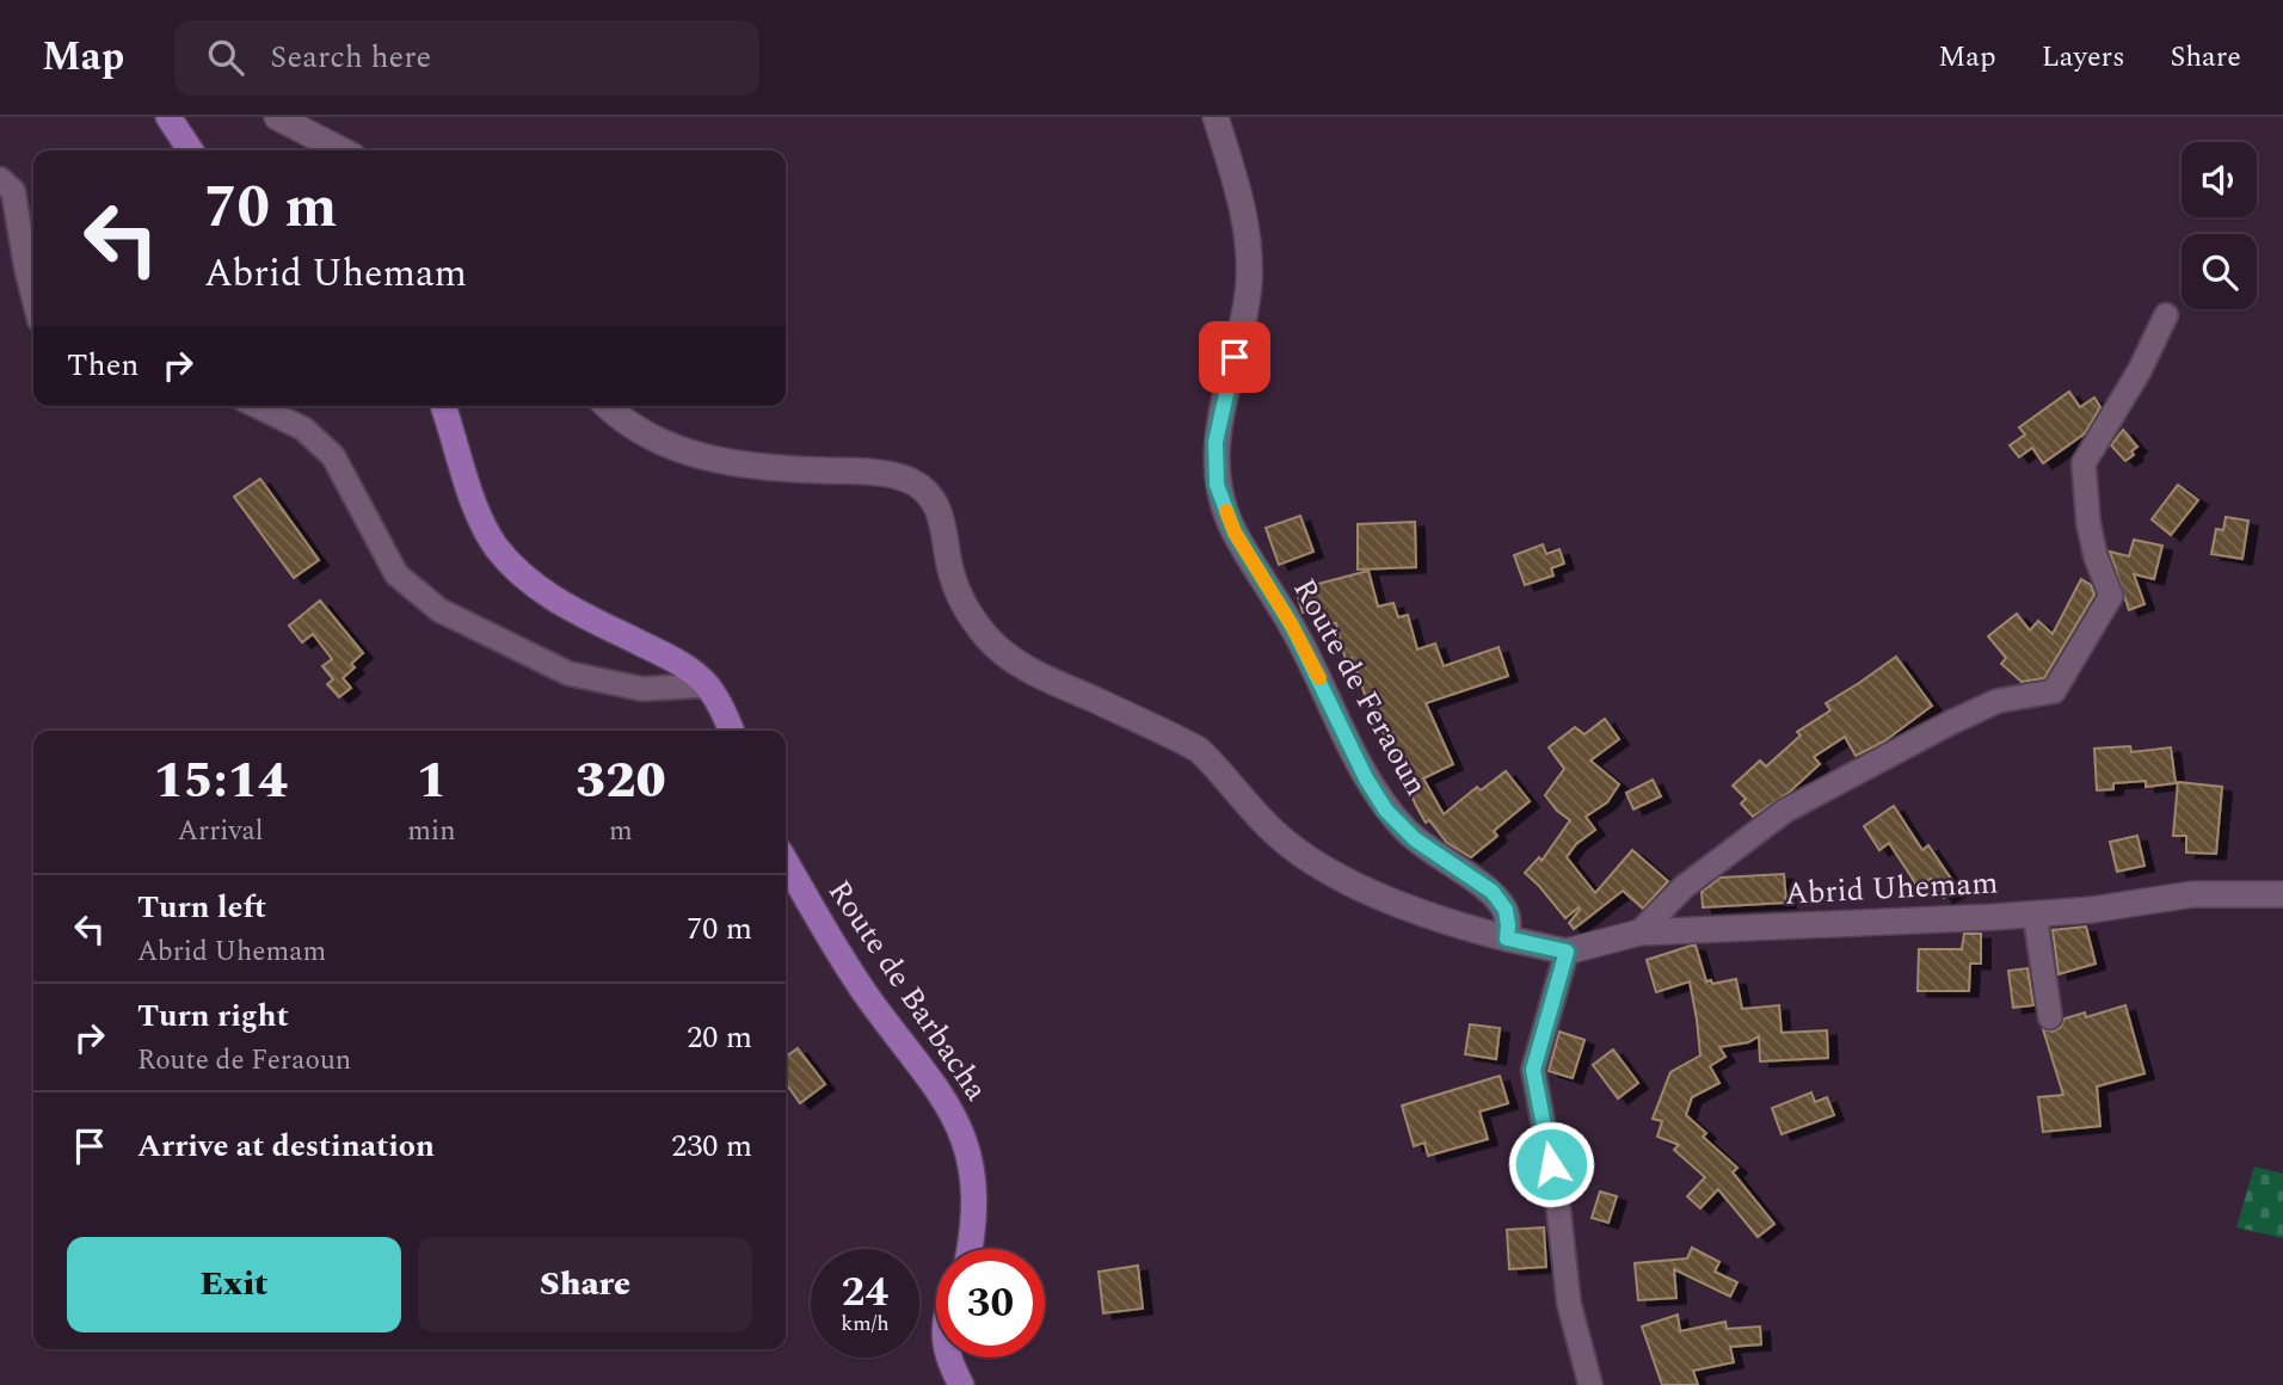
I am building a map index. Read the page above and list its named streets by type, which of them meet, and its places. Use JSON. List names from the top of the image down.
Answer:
{
  "streets": {
    "main road": ["Route de Feraoun", "Abrid Uhemam", "Route de Barbacha"]
  },
  "crossings": [
    ["Route de Feraoun", "Abrid Uhemam"]
  ],
  "page": {
    "header": "Map",
    "search": "Search here",
    "nav": ["Map", "Layers", "Share"],
    "turn": ["70 m", "Abrid Uhemam"],
    "then": "Then",
    "eta": [
      "15:14",
      "Arrival",
      "1",
      "min",
      "320",
      "m"
    ],
    "list": [
      {
        "name": "Turn left",
        "note": "Abrid Uhemam",
        "value": "70 m"
      },
      {
        "name": "Turn right",
        "note": "Route de Feraoun",
        "value": "20 m"
      },
      {
        "name": "Arrive at destination",
        "value": "230 m"
      }
    ],
    "buttons": ["Exit", "Share"],
    "speed": "24 km/h",
    "limit": "30"
  }
}
